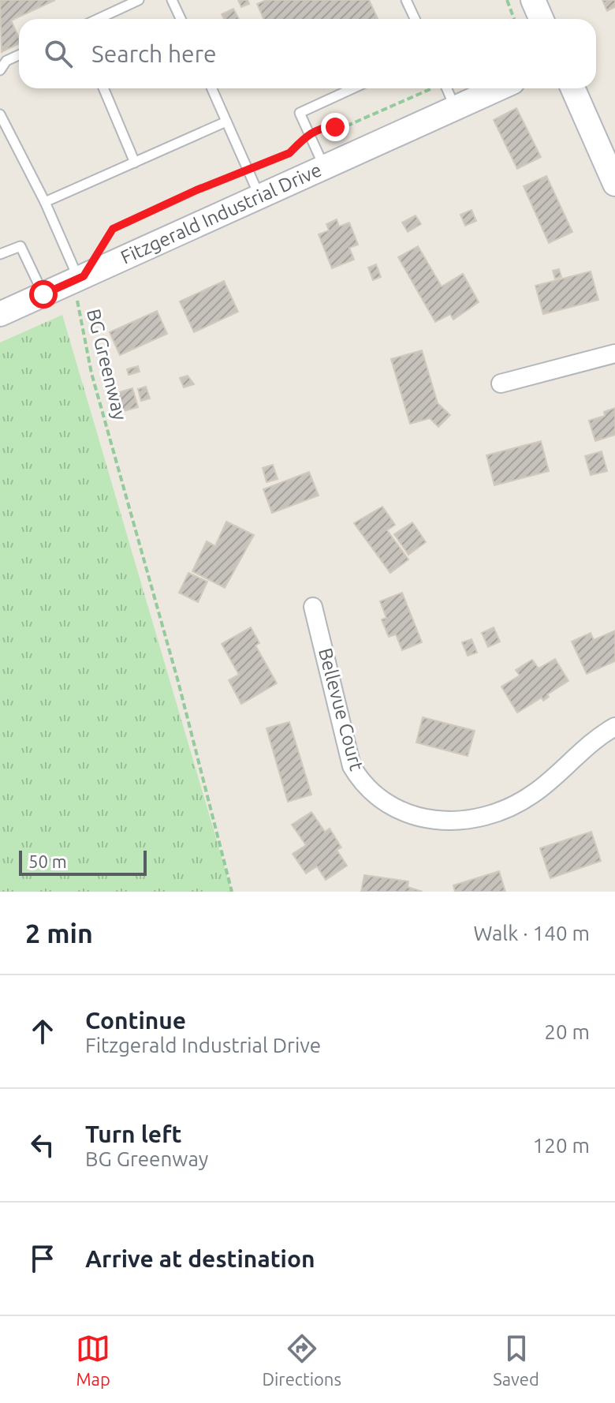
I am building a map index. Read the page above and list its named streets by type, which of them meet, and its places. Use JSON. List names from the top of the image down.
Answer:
{
  "streets": {
    "street": ["Fitzgerald Industrial Drive", "Bellevue Court"],
    "path": ["BG Greenway"]
  },
  "crossings": [
    ["Fitzgerald Industrial Drive", "BG Greenway"]
  ],
  "scale_bar": "50 m",
  "page": {
    "search": "Search here",
    "scale": "50 m",
    "heading": ["2 min", "Walk · 140 m"],
    "list": [
      ["Continue", "Fitzgerald Industrial Drive", "20 m"],
      ["Turn left", "BG Greenway", "120 m"],
      "Arrive at destination"
    ],
    "nav": ["Map", "Directions", "Saved"]
  }
}
